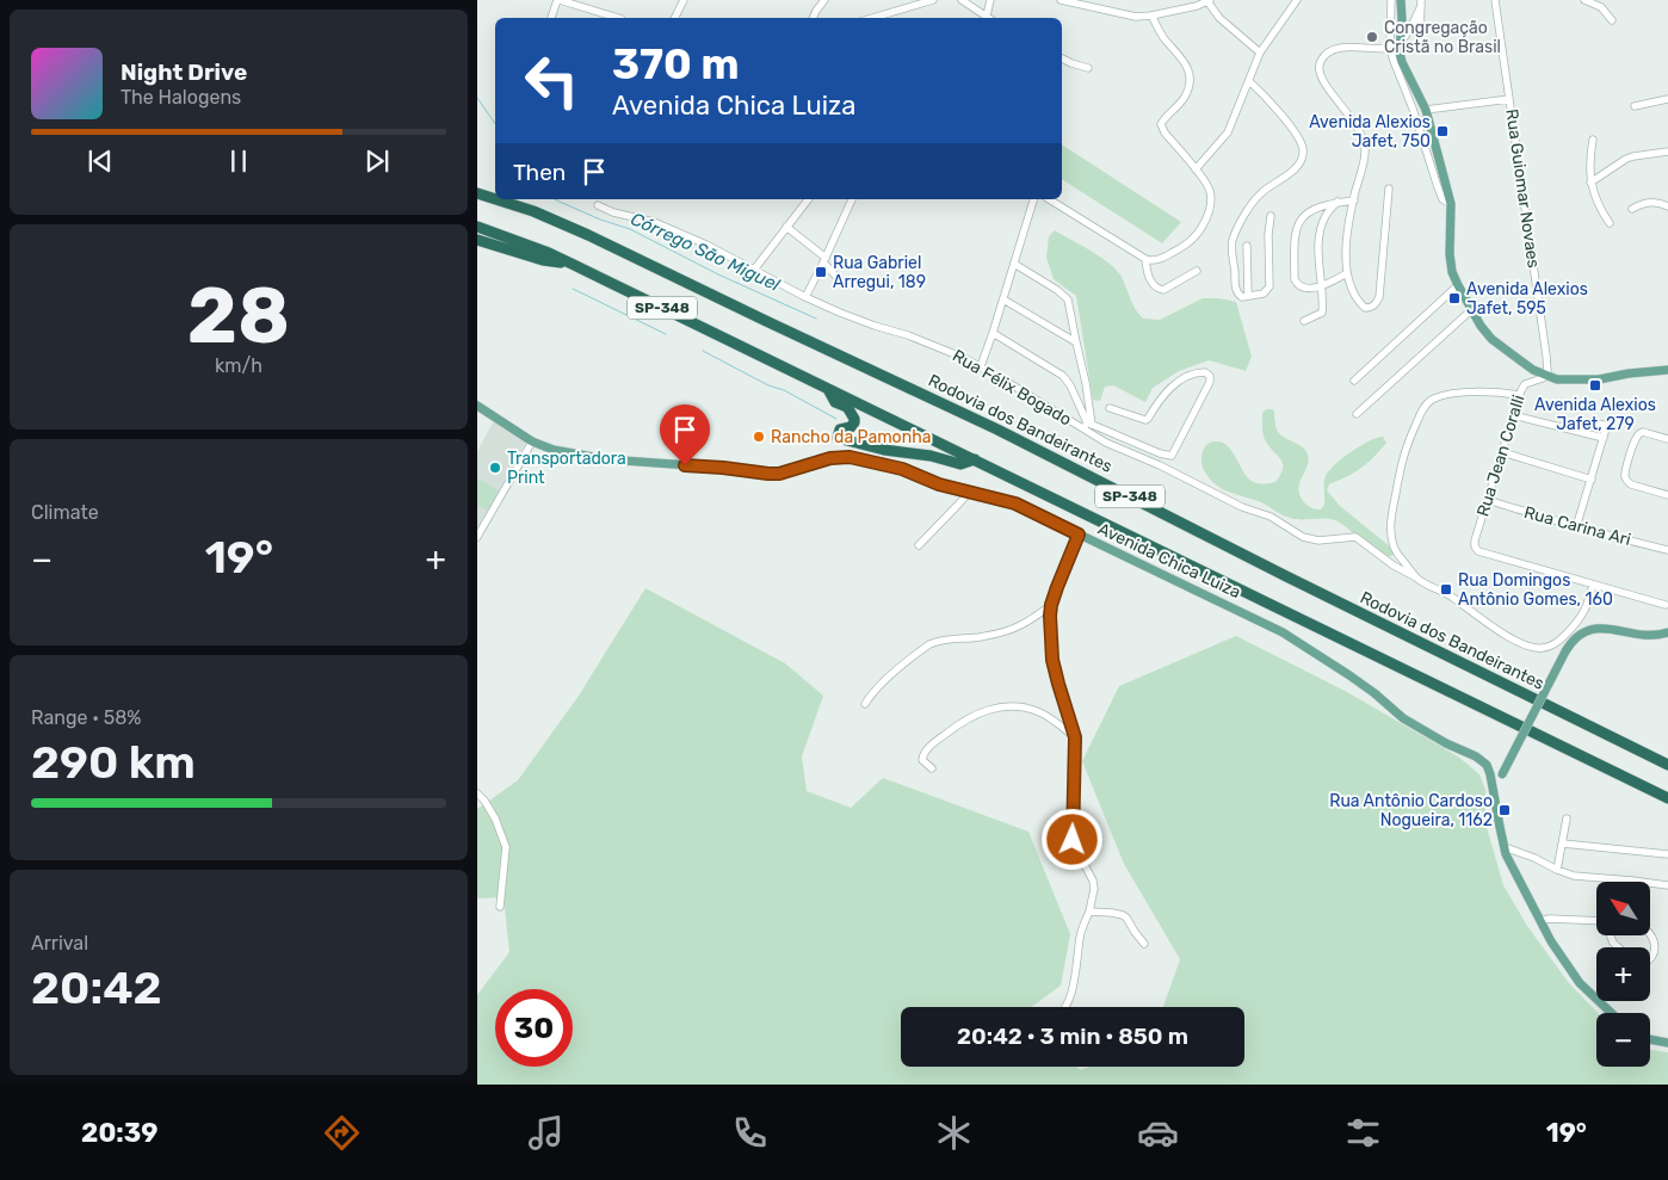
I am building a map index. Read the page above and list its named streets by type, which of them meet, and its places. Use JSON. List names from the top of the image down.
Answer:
{
  "streets": {
    "highway": ["SP-348", "Rodovia dos Bandeirantes"],
    "main road": ["Avenida Chica Luiza"],
    "street": [
      "Rua Guiomar Novaes",
      "Rua Félix Bogado",
      "Rua Jean Coralli",
      "Rua Carina Ari"
    ]
  },
  "crossings": [
    ["Rua Guiomar Novaes", "Rua Jean Coralli"],
    ["Rua Jean Coralli", "Rua Carina Ari"]
  ],
  "water": ["Córrego São Miguel"],
  "places": {
    "other": ["Congregação Cristã no Brasil", "Rancho da Pamonha", "Transportadora Print"],
    "transit": [
      "Avenida Alexios Jafet, 750",
      "Rua Gabriel Arregui, 189",
      "Avenida Alexios Jafet, 595",
      "Avenida Alexios Jafet, 279",
      "Rua Domingos Antônio Gomes, 160",
      "Rua Antônio Cardoso Nogueira, 1162"
    ]
  },
  "north": "top left",
  "page": {
    "turn": ["370 m", "Avenida Chica Luiza"],
    "song": ["Night Drive", "The Halogens"],
    "then": "Then",
    "tile": [
      ["28", "km/h"],
      "Climate",
      ["Range · 58%", "290 km"],
      ["Arrival", "20:42"]
    ],
    "heat": ["−", "19°", "+"],
    "map_buttons": ["+", "−"],
    "limit": "30",
    "trip": "20:42 · 3 min · 850 m",
    "tabs": ["20:39", "19°"]
  }
}
